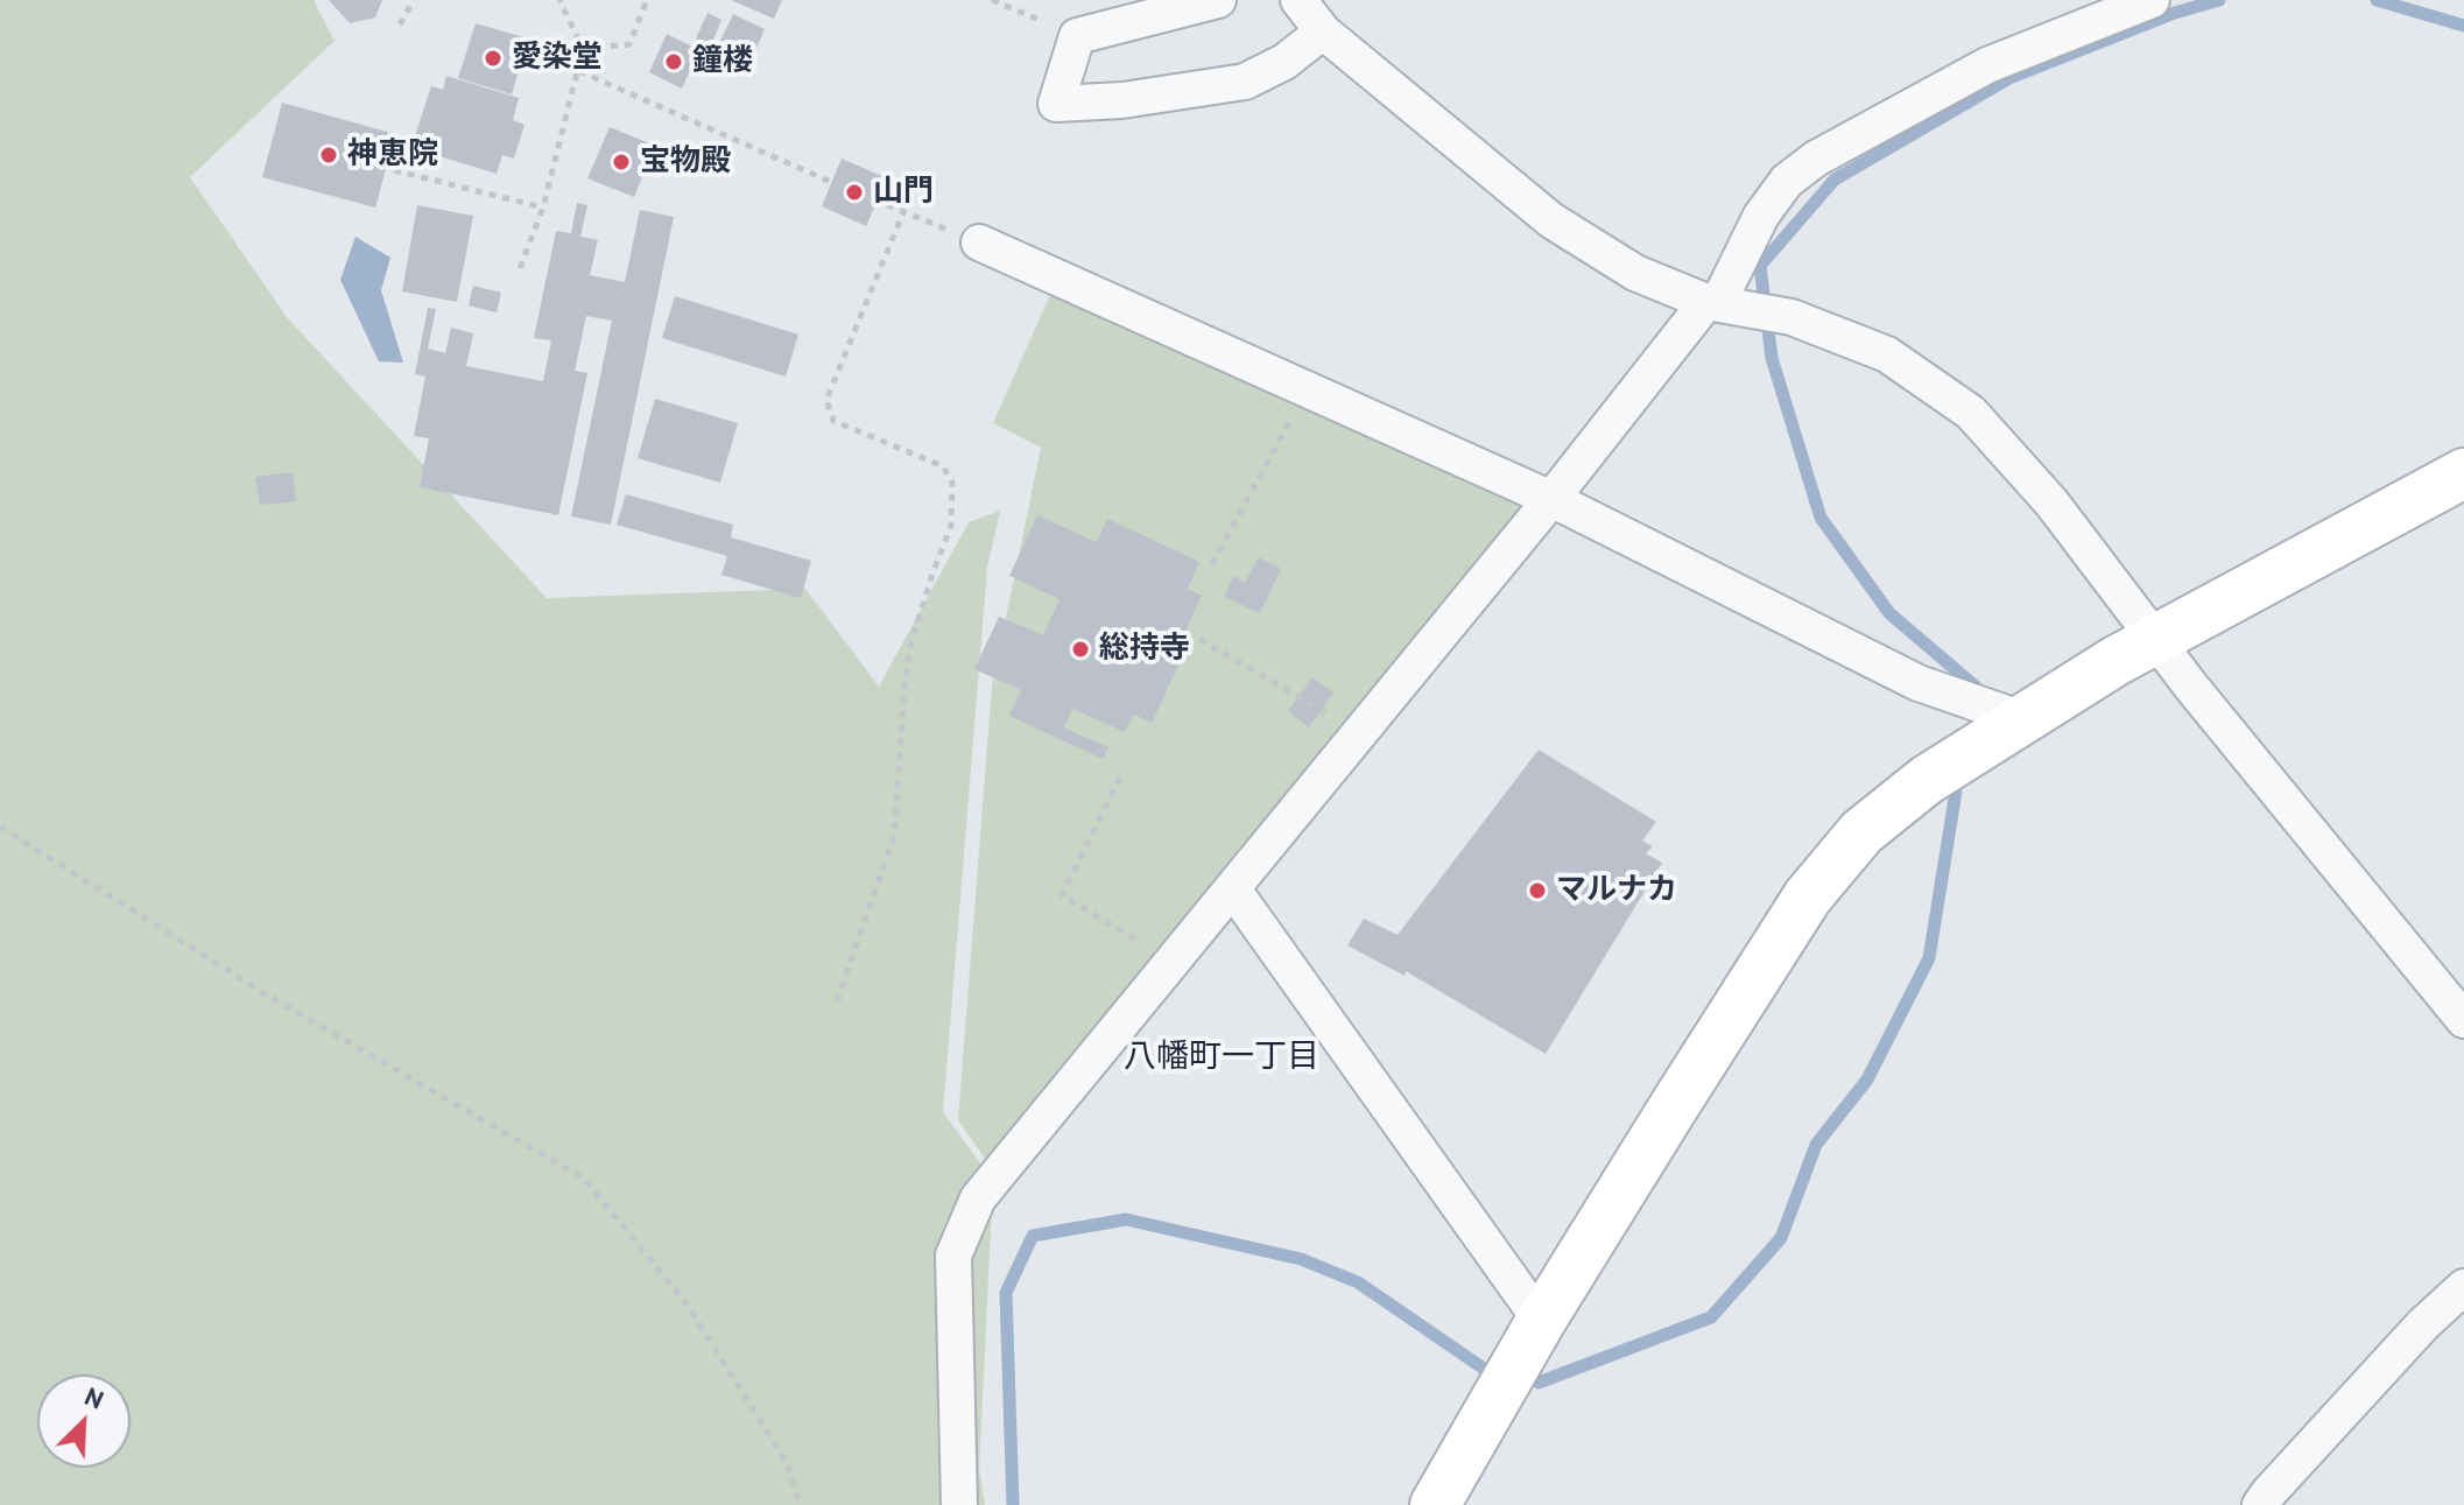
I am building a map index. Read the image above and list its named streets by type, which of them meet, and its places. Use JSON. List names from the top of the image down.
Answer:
{
  "districts": ["八幡町一丁目"],
  "places": [
    "愛染堂",
    "鐘楼",
    "神恵院",
    "宝物殿",
    "山門",
    "総持寺",
    "マルナカ"
  ],
  "north": "top right"
}
